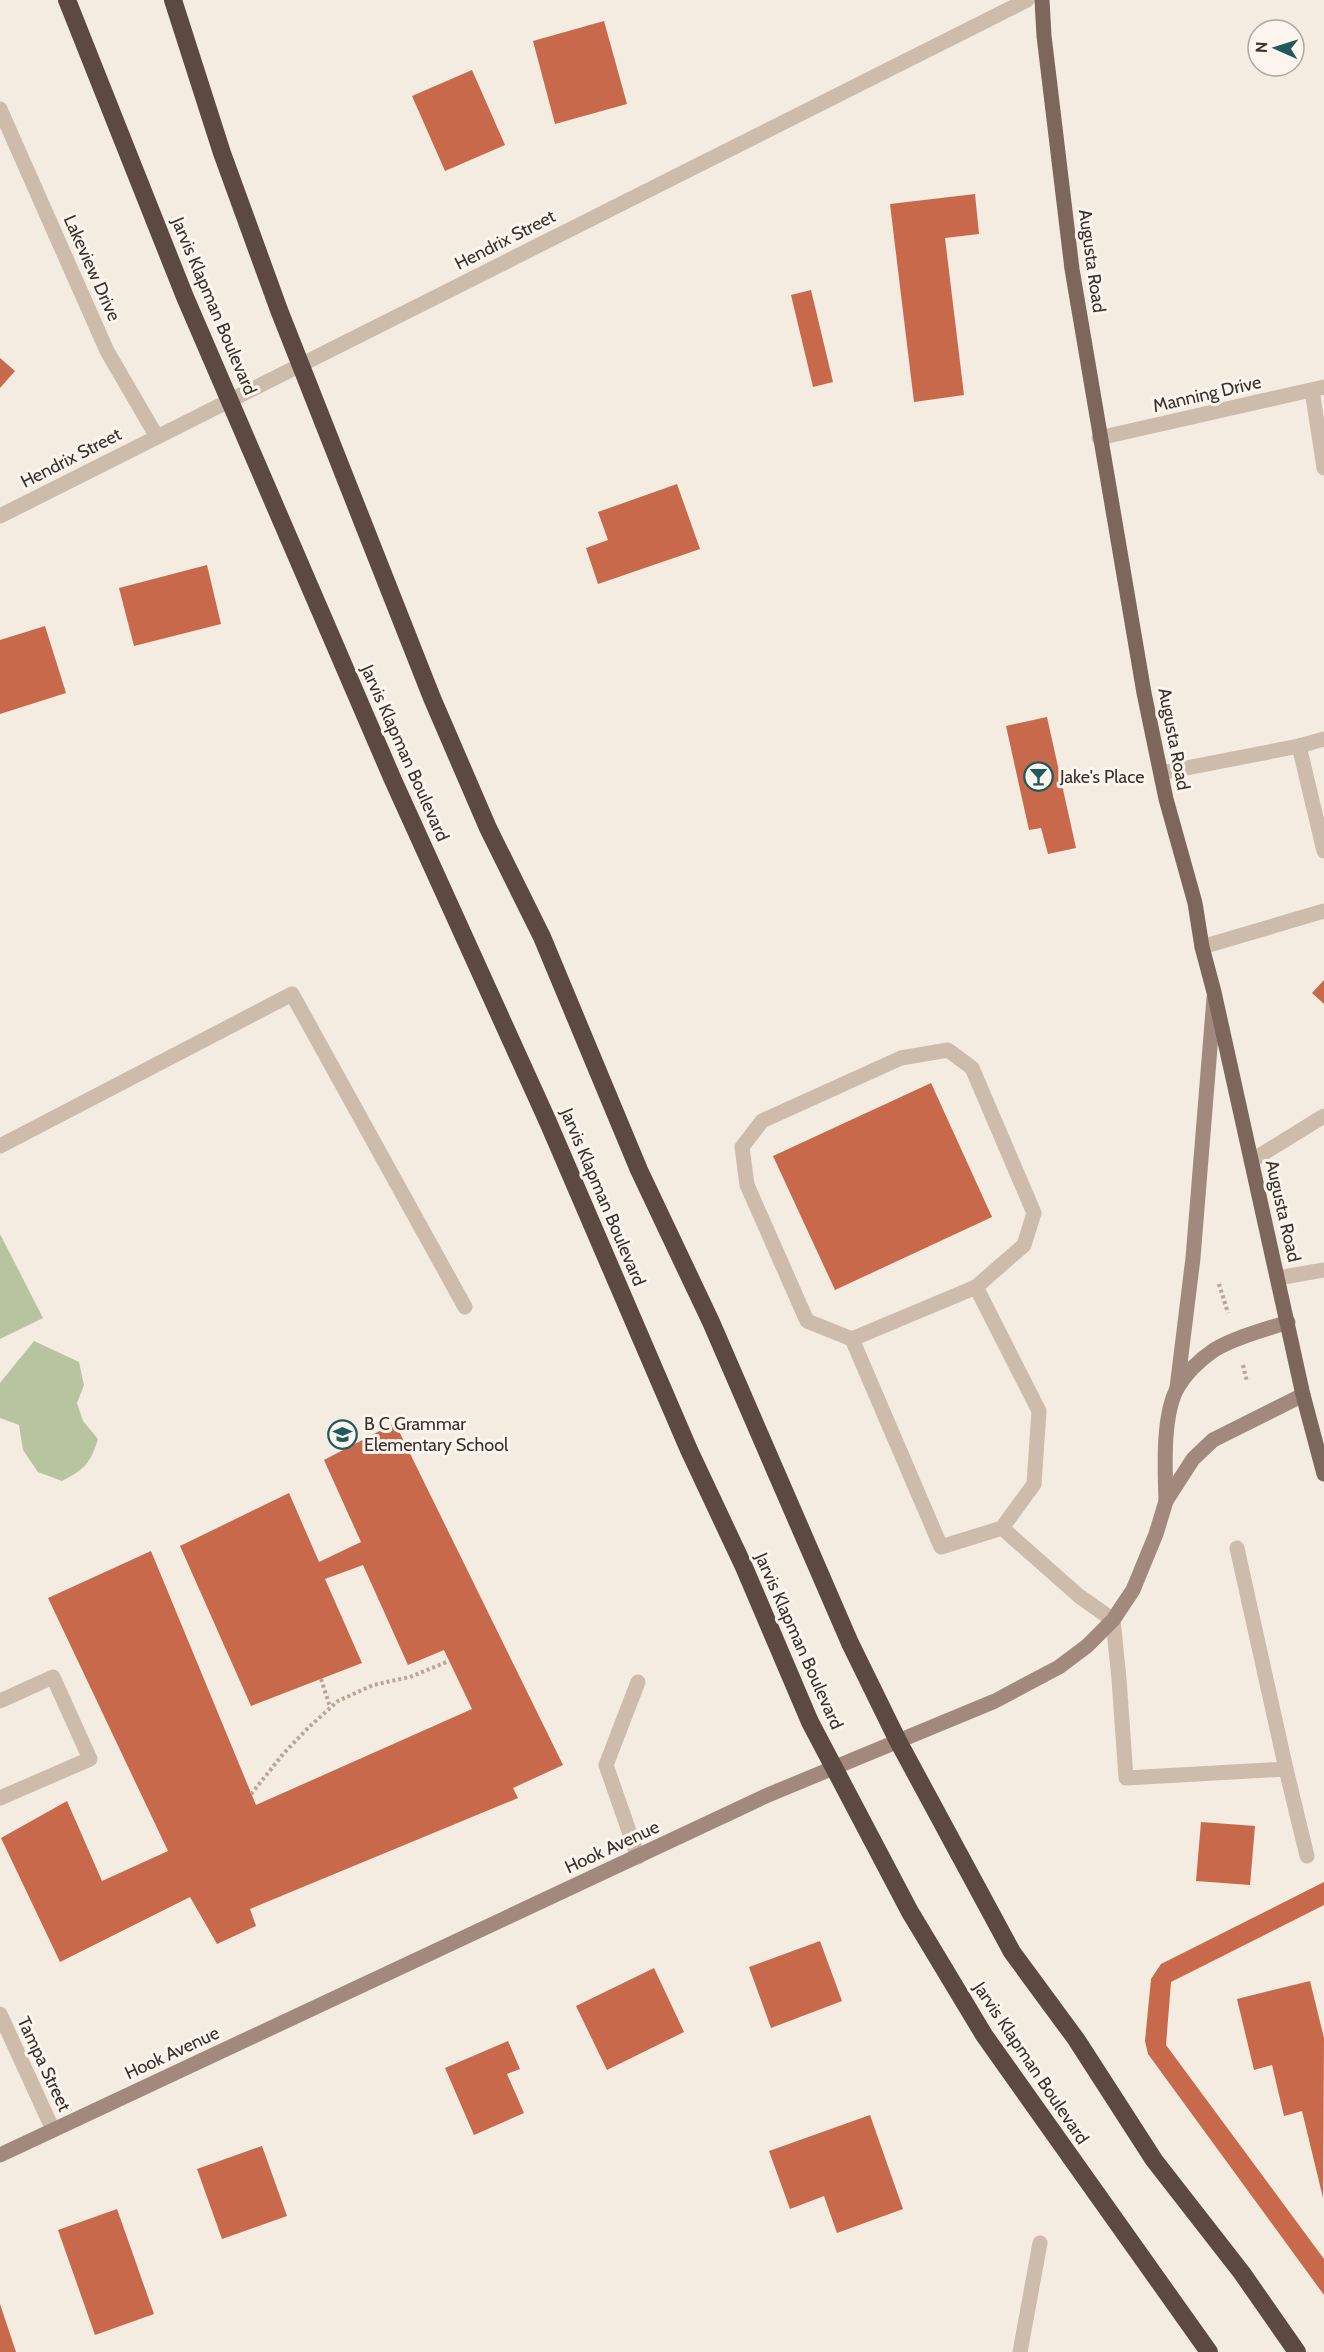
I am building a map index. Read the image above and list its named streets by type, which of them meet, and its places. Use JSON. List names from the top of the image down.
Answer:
{
  "streets": {
    "highway": ["Jarvis Klapman Boulevard"],
    "main road": ["Augusta Road"],
    "street": [
      "Hendrix Street",
      "Lakeview Drive",
      "Manning Drive",
      "Hook Avenue",
      "Tampa Street"
    ]
  },
  "crossings": [
    ["Hendrix Street", "Lakeview Drive"],
    ["Hendrix Street", "Jarvis Klapman Boulevard"],
    ["Augusta Road", "Manning Drive"],
    ["Augusta Road", "Hook Avenue"],
    ["Jarvis Klapman Boulevard", "Hook Avenue"],
    ["Hook Avenue", "Tampa Street"]
  ],
  "places": {
    "bar": ["Jake's Place"],
    "school or university": ["B C Grammar Elementary School"]
  },
  "north": "left"
}
